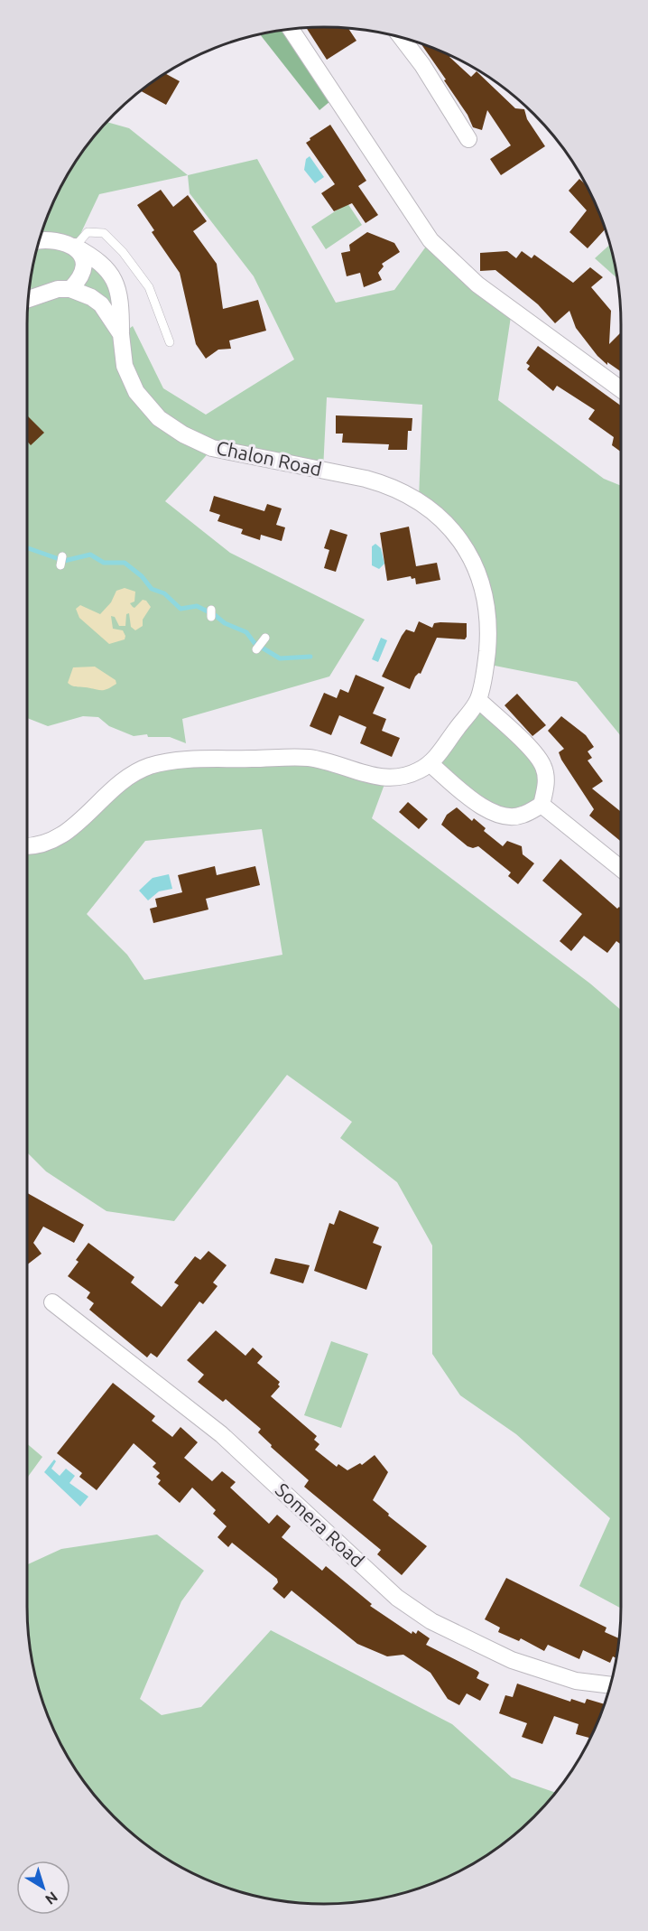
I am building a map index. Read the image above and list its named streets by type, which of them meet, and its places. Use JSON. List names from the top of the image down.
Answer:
{
  "streets": {
    "street": ["Chalon Road", "Somera Road"]
  },
  "north": "bottom right"
}
